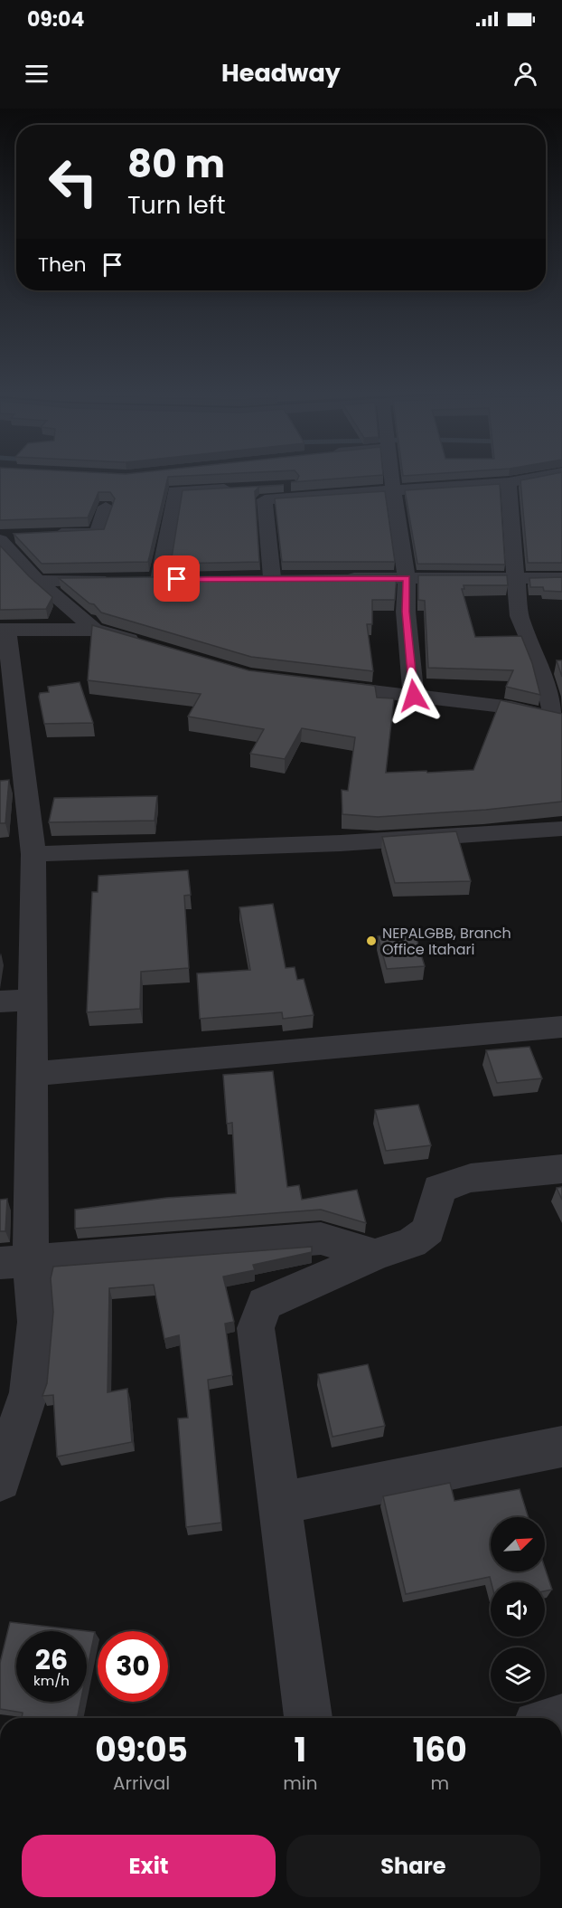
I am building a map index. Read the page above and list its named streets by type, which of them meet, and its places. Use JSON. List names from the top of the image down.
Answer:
{
  "places": ["NEPALGBB, Branch Office Itahari"],
  "north": "top right",
  "page": {
    "status": "09:04",
    "header": "Headway",
    "turn": ["80 m", "Turn left"],
    "then": "Then",
    "speed": "26 km/h",
    "limit": "30",
    "eta": [
      "09:05",
      "Arrival",
      "1",
      "min",
      "160",
      "m"
    ],
    "buttons": ["Exit", "Share"]
  }
}
